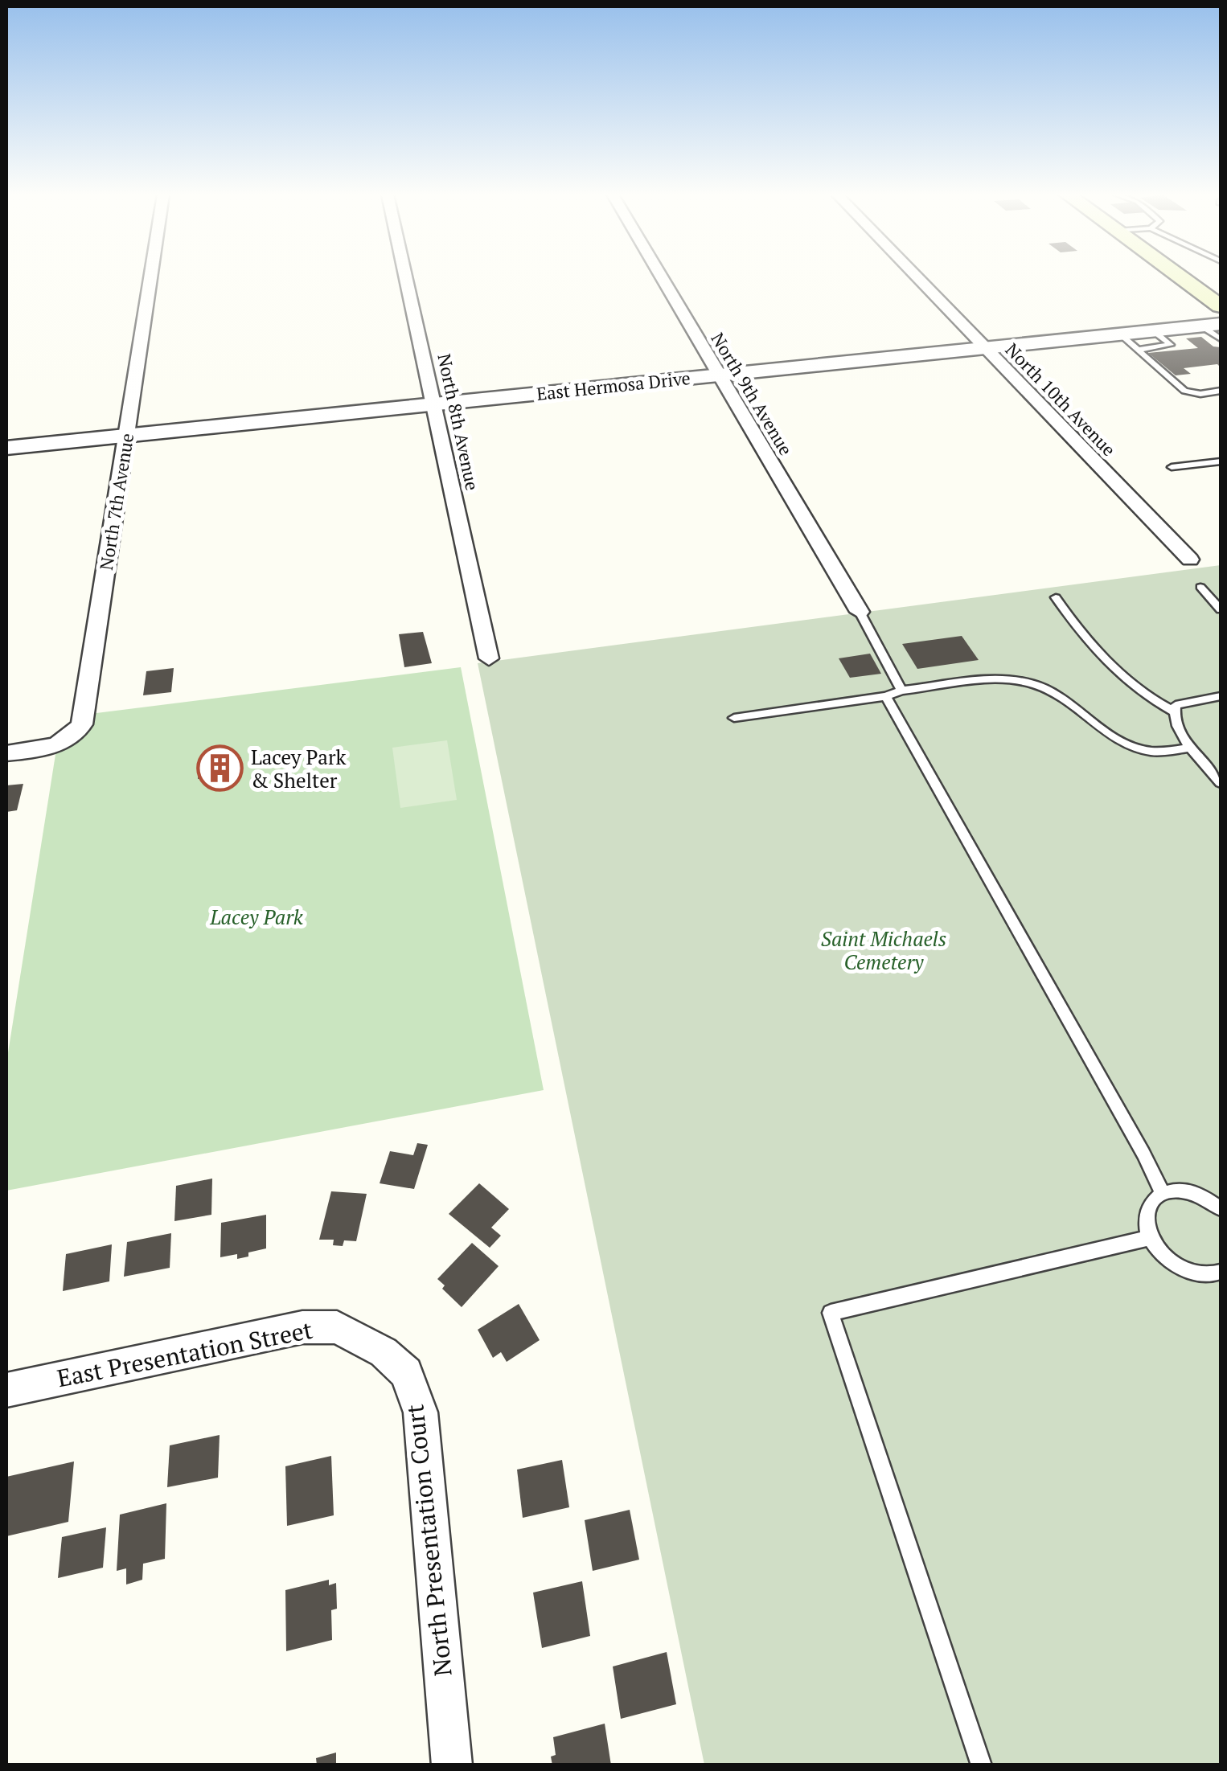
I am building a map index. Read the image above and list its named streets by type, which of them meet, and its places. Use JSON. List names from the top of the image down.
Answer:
{
  "streets": {
    "street": [
      "East Hermosa Drive",
      "North 9th Avenue",
      "North 10th Avenue",
      "North 8th Avenue",
      "North 7th Avenue",
      "East Presentation Street",
      "North Presentation Court"
    ]
  },
  "crossings": [
    ["East Hermosa Drive", "North 9th Avenue"],
    ["East Hermosa Drive", "North 10th Avenue"],
    ["East Hermosa Drive", "North 8th Avenue"],
    ["East Hermosa Drive", "North 7th Avenue"],
    ["East Presentation Street", "North Presentation Court"]
  ],
  "parks": ["Lacey Park", "Saint Michaels Cemetery"],
  "places": {
    "building": ["Lacey Park & Shelter"]
  }
}
